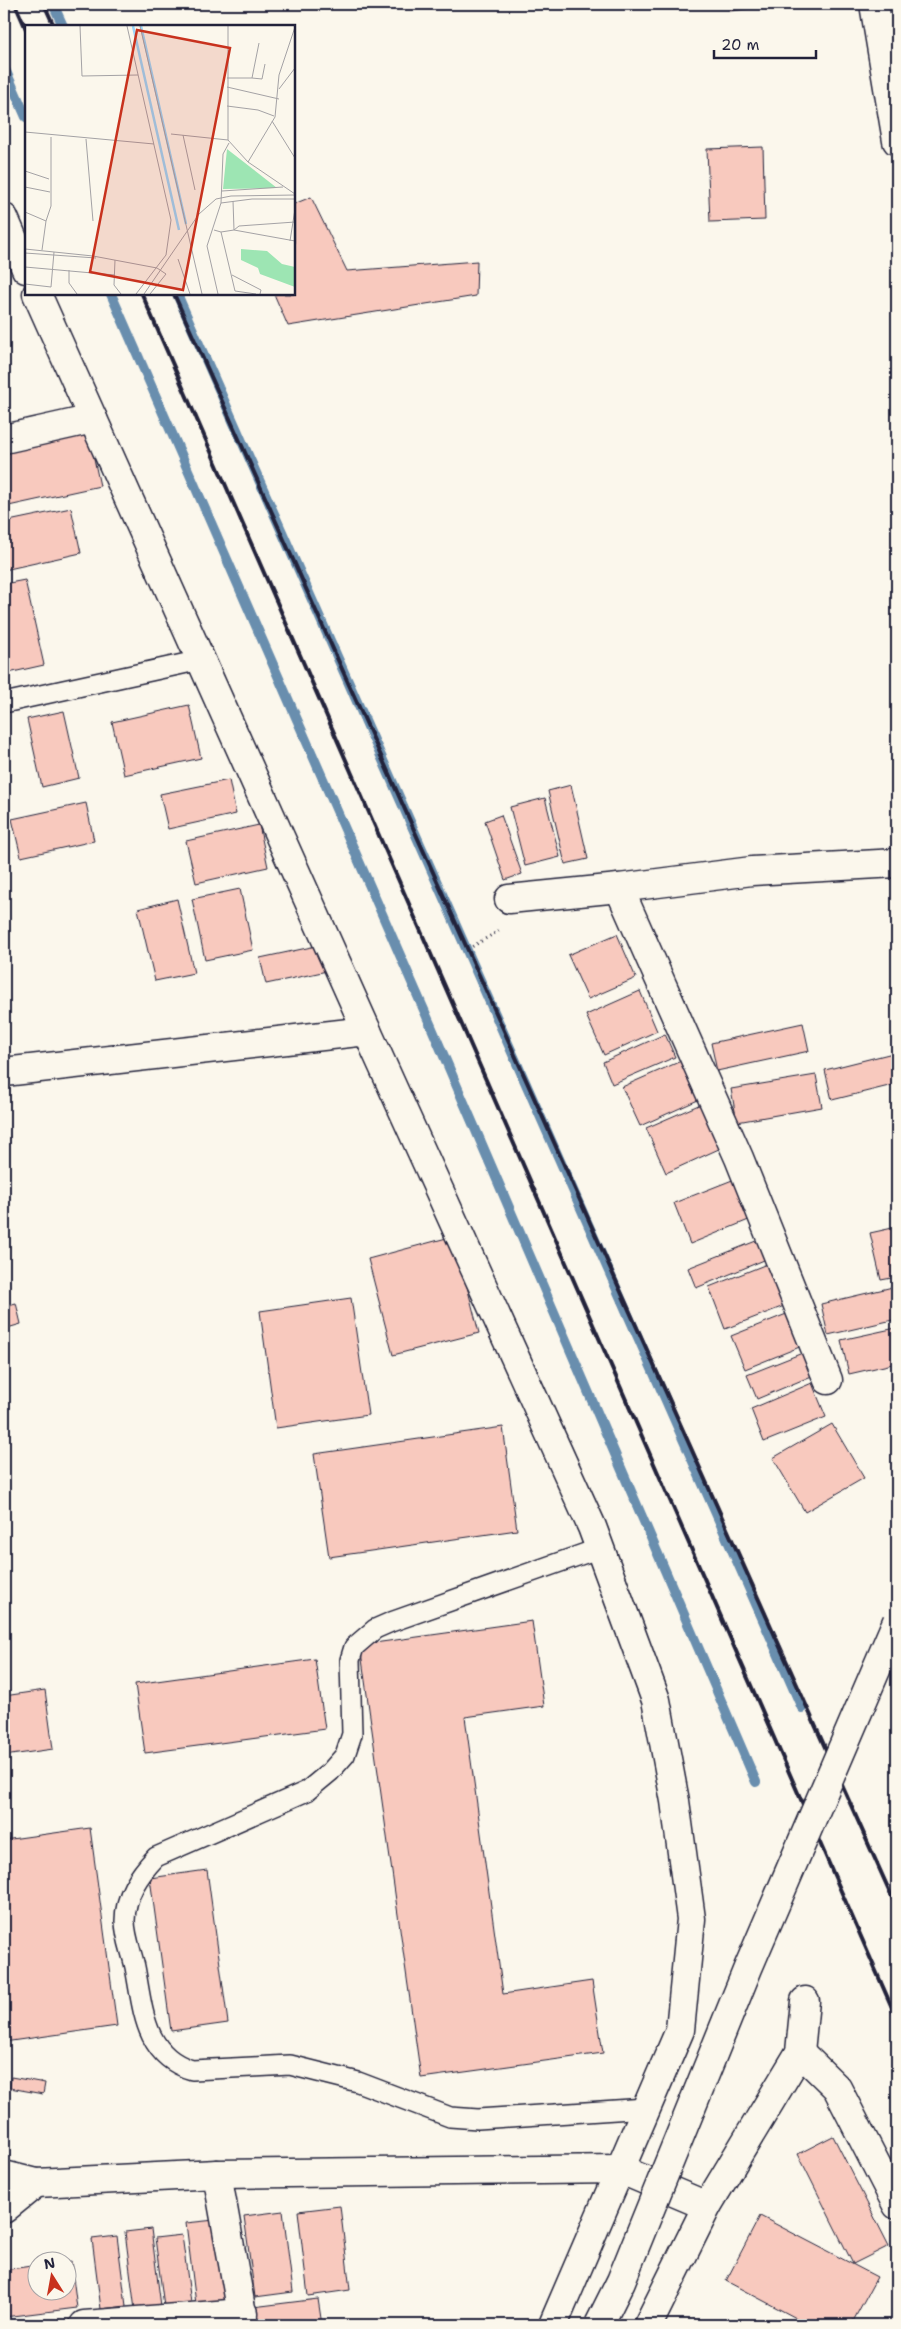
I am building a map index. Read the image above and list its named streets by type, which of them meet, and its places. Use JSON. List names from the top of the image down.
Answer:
{
  "scale_bar": "20 m",
  "north": "top"
}
